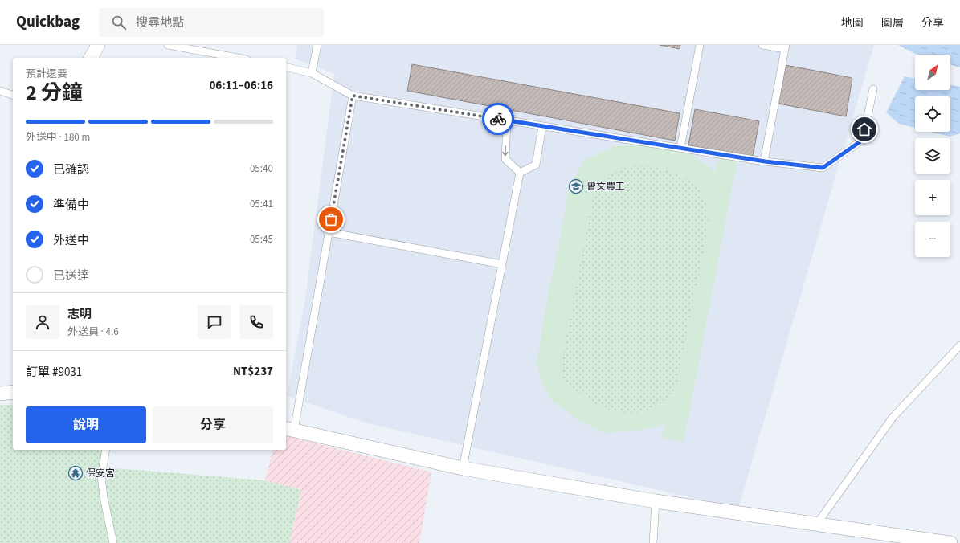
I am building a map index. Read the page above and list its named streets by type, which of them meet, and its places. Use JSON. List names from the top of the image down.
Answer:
{
  "places": {
    "school or university": ["曾文農工"],
    "temple": ["保安宮"]
  },
  "north": "top right",
  "page": {
    "header": "Quickbag",
    "search": "搜尋地點",
    "nav": ["地圖", "圖層", "分享"],
    "map_buttons": ["+", "−"],
    "heading": ["2 分鐘", "預計還要", "06:11–06:16"],
    "panel": [
      "志明",
      "外送員 · 4.6",
      "訂單 #9031",
      "NT$237"
    ],
    "bar": "外送中 · 180 m",
    "list": [
      ["已確認", "05:40"],
      ["準備中", "05:41"],
      ["外送中", "05:45"],
      "已送達"
    ],
    "buttons": ["說明", "分享"]
  }
}
